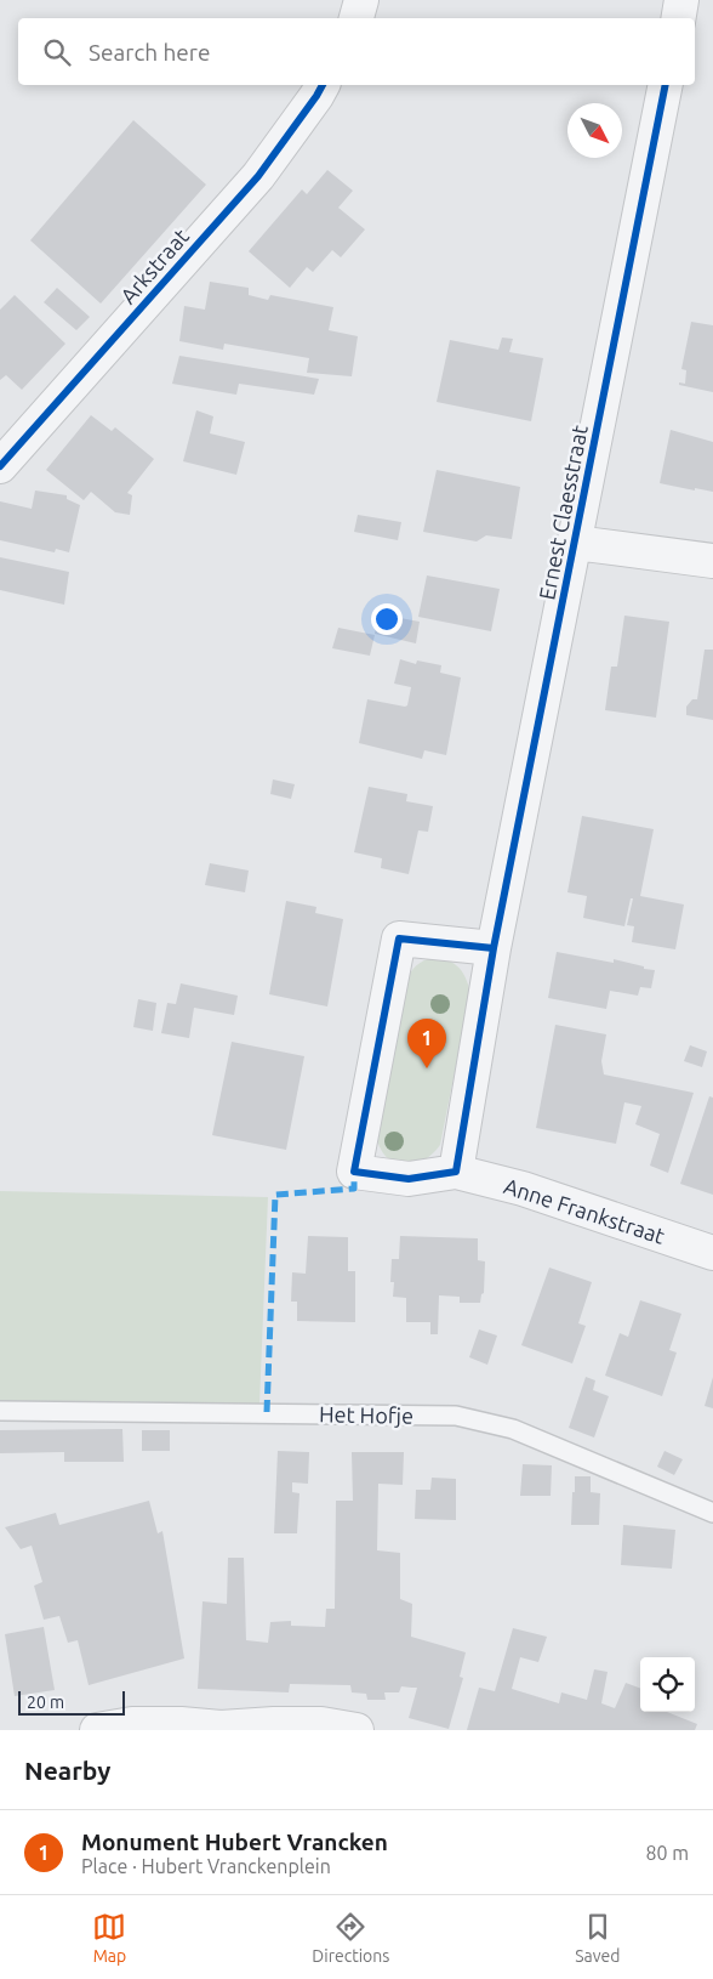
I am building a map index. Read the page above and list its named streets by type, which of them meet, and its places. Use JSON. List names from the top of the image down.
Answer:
{
  "streets": {
    "street": ["Arkstraat", "Ernest Claesstraat", "Anne Frankstraat"],
    "lane": ["Het Hofje"]
  },
  "crossings": [
    ["Ernest Claesstraat", "Anne Frankstraat"]
  ],
  "scale_bar": "20 m",
  "north": "bottom right",
  "page": {
    "search": "Search here",
    "pins": "1",
    "scale": "20 m",
    "heading": "Nearby",
    "list": [
      {
        "mark": "1",
        "name": "Monument Hubert Vrancken",
        "note": "Place · Hubert Vranckenplein",
        "value": "80 m"
      }
    ],
    "nav": ["Map", "Directions", "Saved"]
  }
}
